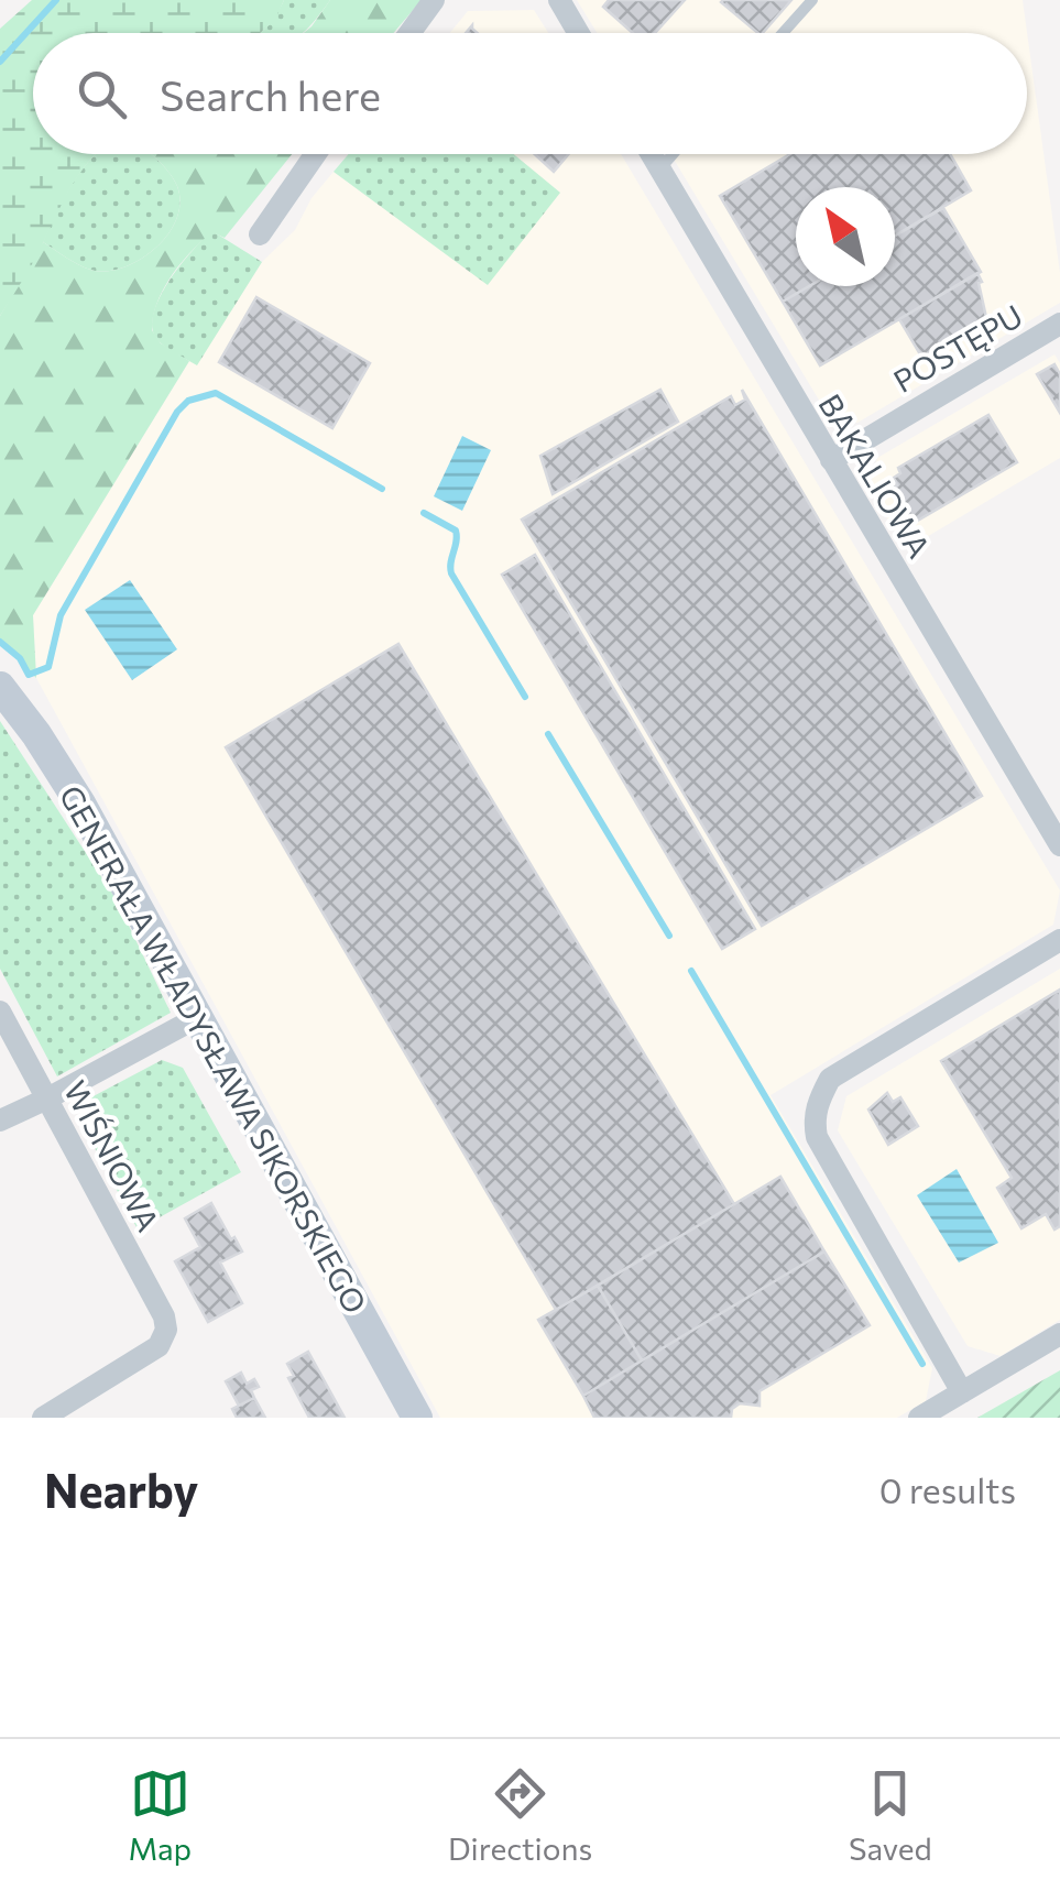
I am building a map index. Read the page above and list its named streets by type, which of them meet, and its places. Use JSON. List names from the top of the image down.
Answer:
{
  "streets": {
    "main road": ["GENERAŁA WŁADYSŁAWA SIKORSKIEGO"],
    "street": ["POSTĘPU", "BAKALIOWA", "WIŚNIOWA"]
  },
  "crossings": [
    ["POSTĘPU", "BAKALIOWA"]
  ],
  "north": "top left",
  "page": {
    "search": "Search here",
    "heading": ["Nearby", "0 results"],
    "nav": ["Map", "Directions", "Saved"]
  }
}
